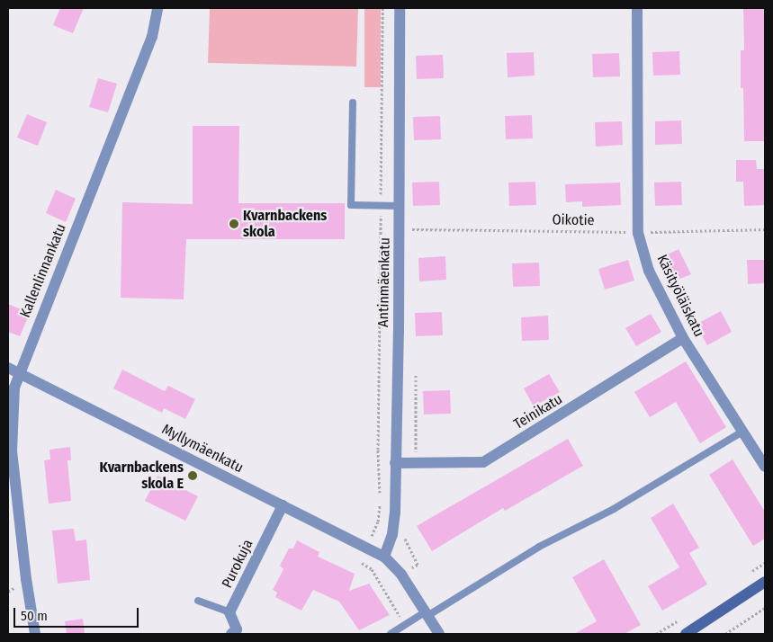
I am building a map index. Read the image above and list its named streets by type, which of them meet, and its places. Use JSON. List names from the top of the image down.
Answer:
{
  "streets": {
    "street": [
      "Kallenlinnankatu",
      "Antinmäenkatu",
      "Käsityöläiskatu",
      "Teinikatu",
      "Myllymäenkatu",
      "Purokuja"
    ],
    "path": ["Oikotie"]
  },
  "crossings": [
    ["Oikotie", "Antinmäenkatu"],
    ["Oikotie", "Käsityöläiskatu"],
    ["Kallenlinnankatu", "Myllymäenkatu"],
    ["Antinmäenkatu", "Teinikatu"],
    ["Antinmäenkatu", "Myllymäenkatu"],
    ["Käsityöläiskatu", "Teinikatu"],
    ["Myllymäenkatu", "Purokuja"]
  ],
  "places": ["Kvarnbackens skola", "Kvarnbackens skola E"],
  "scale_bar": "50 m"
}
